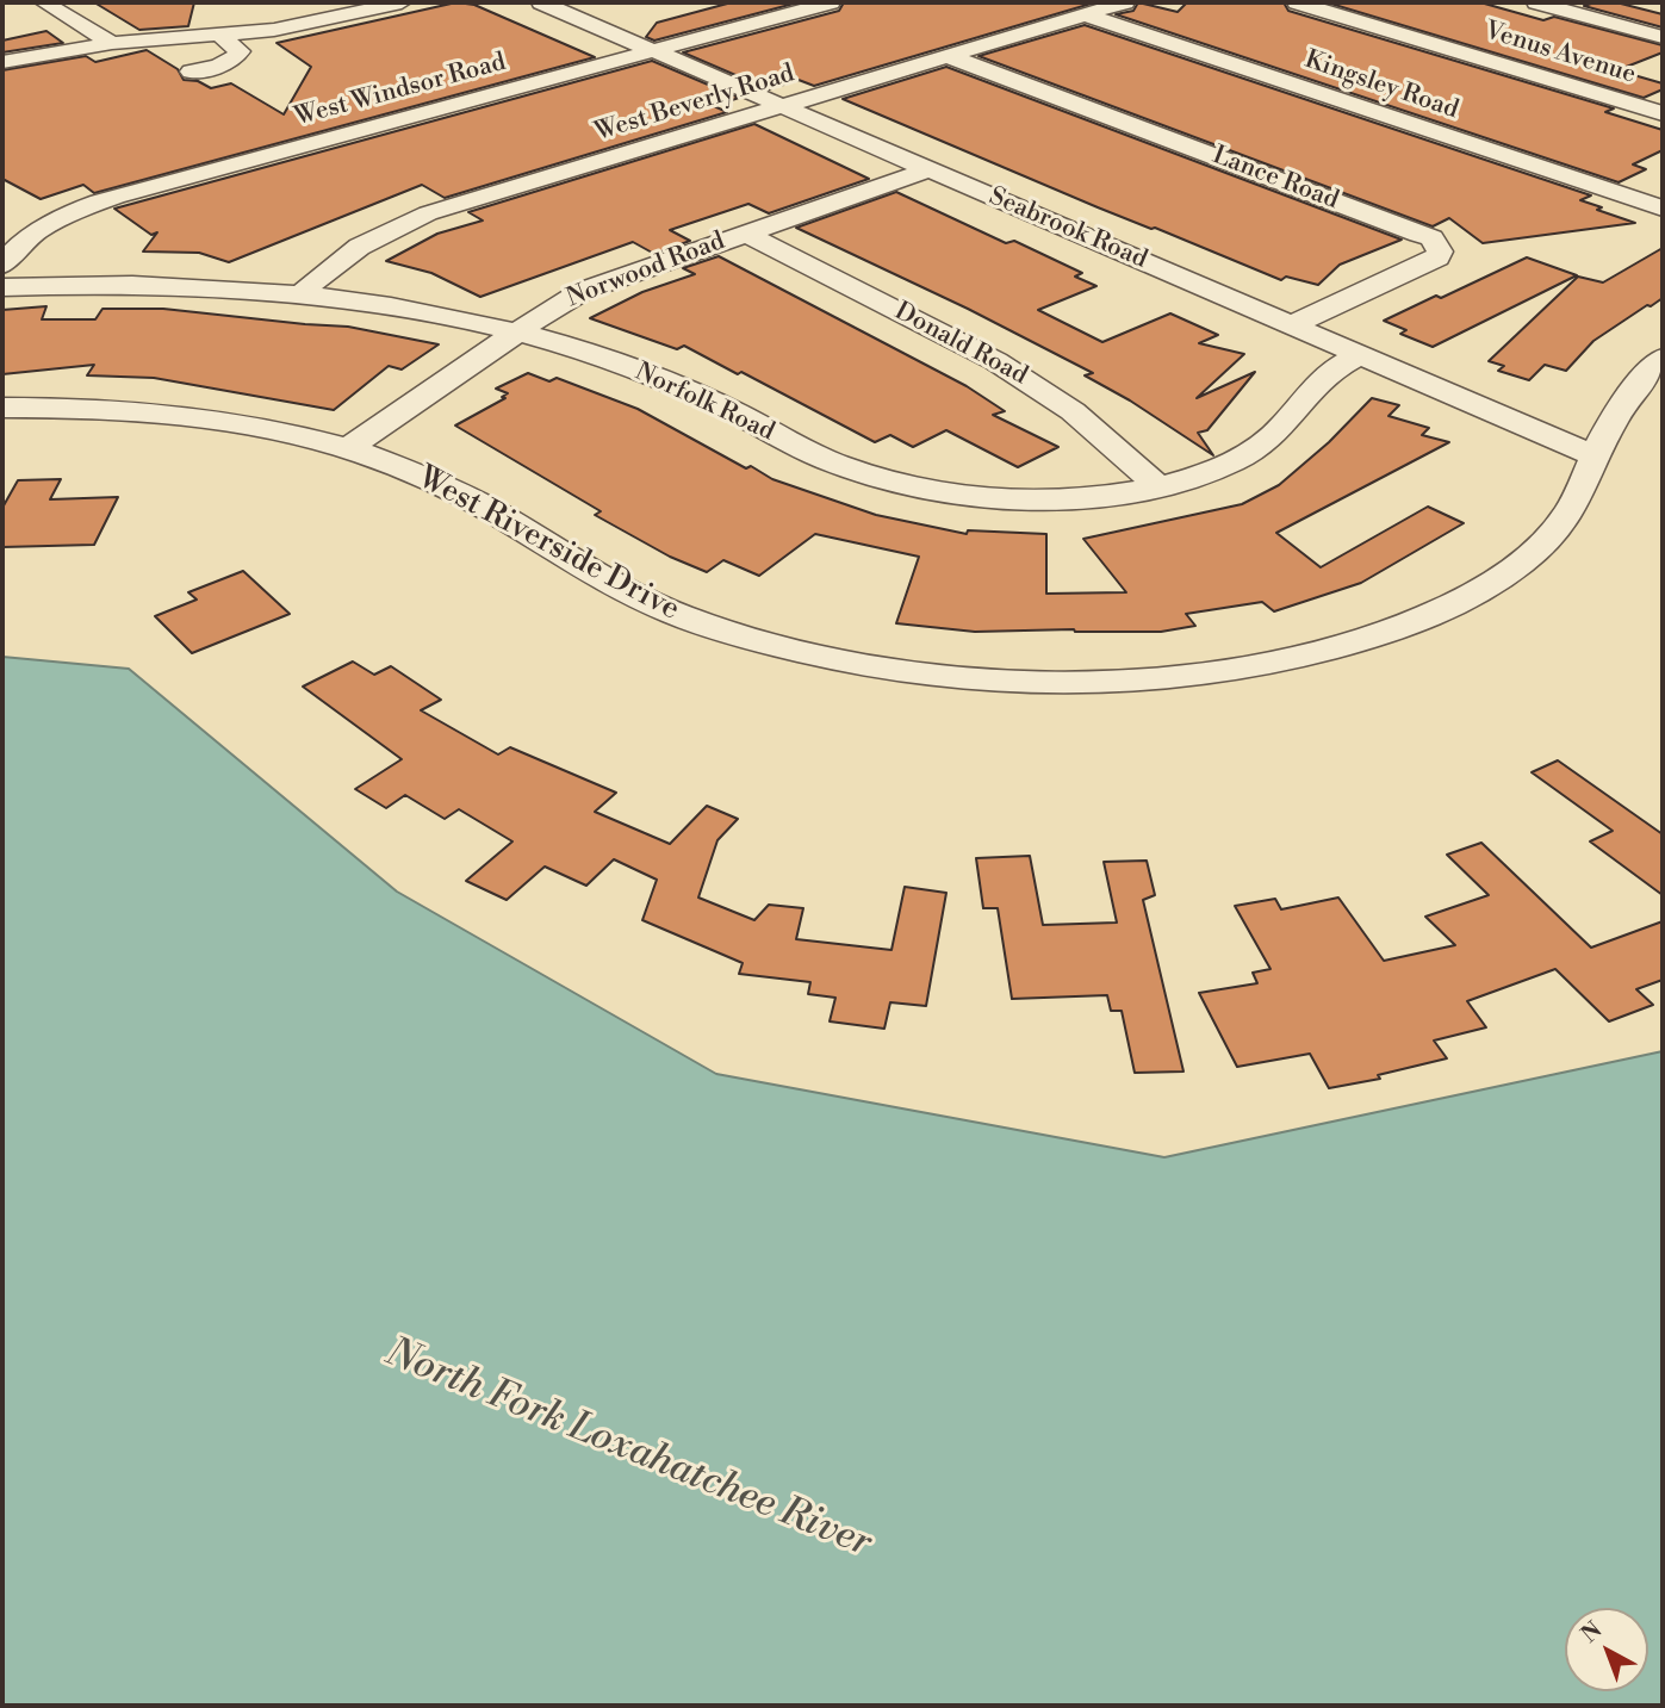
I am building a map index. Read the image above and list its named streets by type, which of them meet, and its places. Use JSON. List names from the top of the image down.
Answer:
{
  "streets": {
    "street": [
      "Venus Avenue",
      "Kingsley Road",
      "West Windsor Road",
      "West Beverly Road",
      "Lance Road",
      "Seabrook Road",
      "Norwood Road",
      "Donald Road",
      "Norfolk Road",
      "West Riverside Drive"
    ]
  },
  "crossings": [
    ["Kingsley Road", "West Beverly Road"],
    ["West Windsor Road", "Seabrook Road"],
    ["West Beverly Road", "Lance Road"],
    ["West Beverly Road", "Seabrook Road"],
    ["West Beverly Road", "Norfolk Road"],
    ["Lance Road", "Seabrook Road"],
    ["Seabrook Road", "Norwood Road"],
    ["Seabrook Road", "Norfolk Road"],
    ["Seabrook Road", "West Riverside Drive"],
    ["Norwood Road", "Donald Road"],
    ["Norwood Road", "Norfolk Road"],
    ["Norwood Road", "West Riverside Drive"],
    ["Donald Road", "Norfolk Road"]
  ],
  "water": ["North Fork Loxahatchee River"],
  "north": "top left"
}
